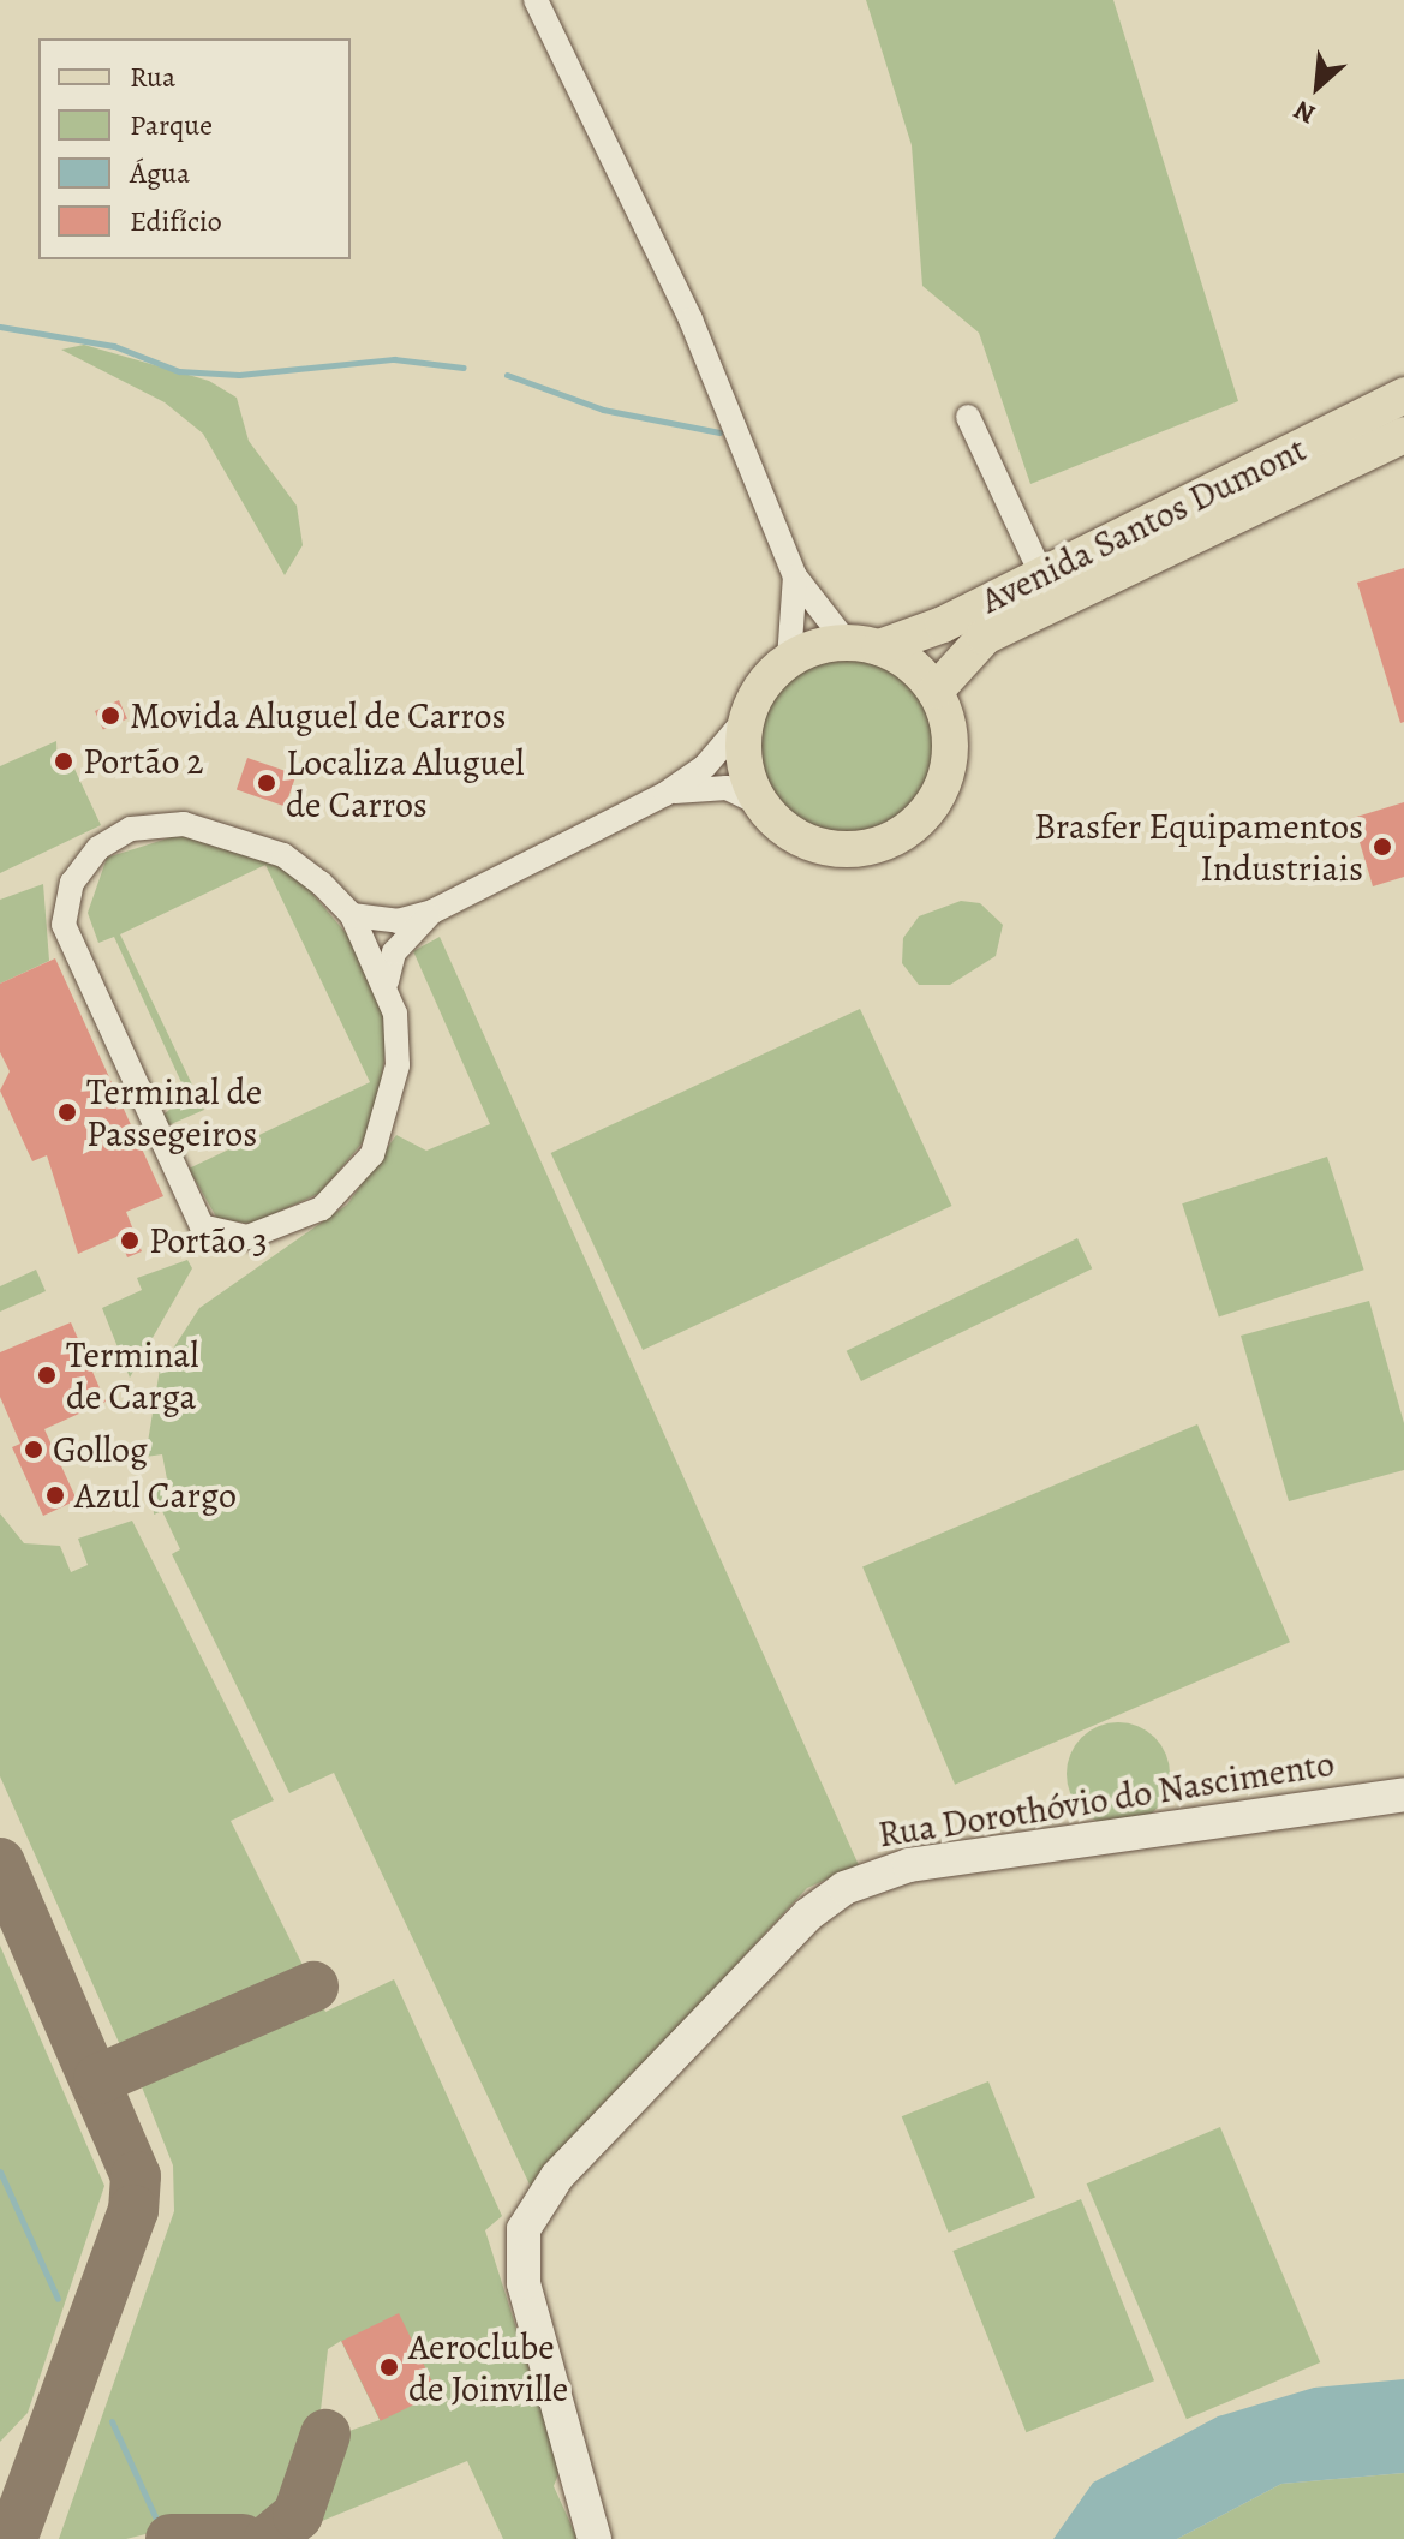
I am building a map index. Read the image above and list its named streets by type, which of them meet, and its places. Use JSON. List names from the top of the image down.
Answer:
{
  "streets": {
    "main road": ["Avenida Santos Dumont"],
    "street": ["Rua Dorothóvio do Nascimento"]
  },
  "places": [
    "Movida Aluguel de Carros",
    "Portão 2",
    "Localiza Aluguel de Carros",
    "Brasfer Equipamentos Industriais",
    "Terminal de Passegeiros",
    "Portão 3",
    "Terminal de Carga",
    "Gollog",
    "Azul Cargo",
    "Aeroclube de Joinville"
  ],
  "legend": [
    "Rua",
    "Parque",
    "Água",
    "Edifício"
  ],
  "north": "bottom left"
}
